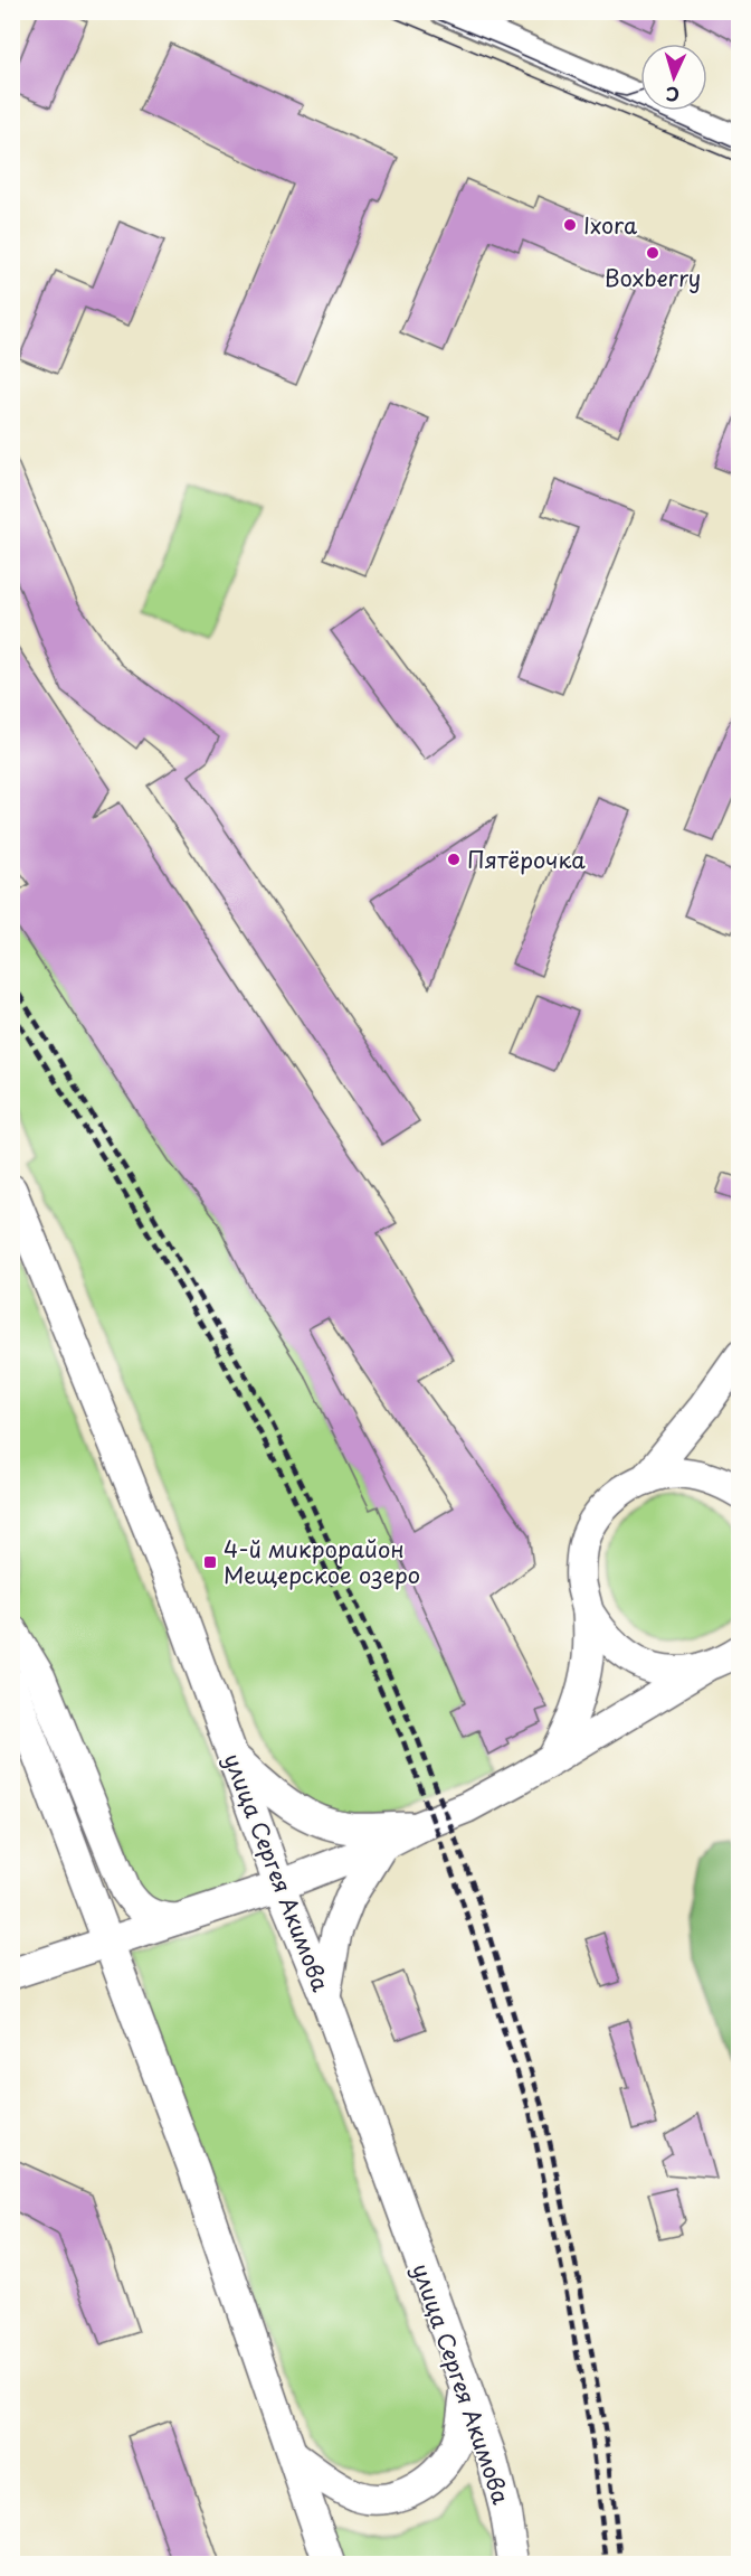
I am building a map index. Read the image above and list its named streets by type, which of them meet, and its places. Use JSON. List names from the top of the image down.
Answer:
{
  "streets": {
    "main road": ["улица Сергея Акимова"]
  },
  "places": {
    "other": ["Ixora", "Boxberry", "Пятёрочка"],
    "transit": ["4-й микрорайон Мещерское озеро"]
  },
  "north": "bottom"
}
